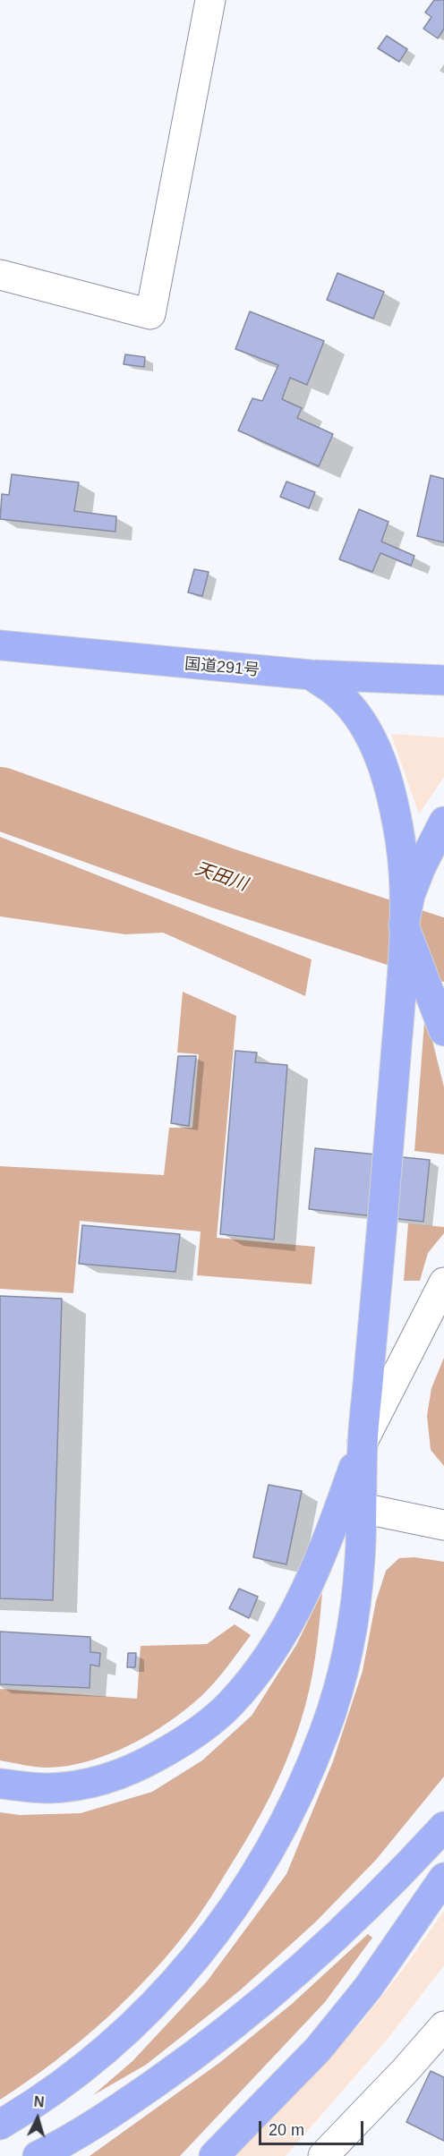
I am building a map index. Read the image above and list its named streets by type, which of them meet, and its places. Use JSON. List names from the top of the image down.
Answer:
{
  "streets": {
    "highway": ["国道291号"]
  },
  "water": ["天田川"],
  "scale_bar": "20 m",
  "north": "top"
}
